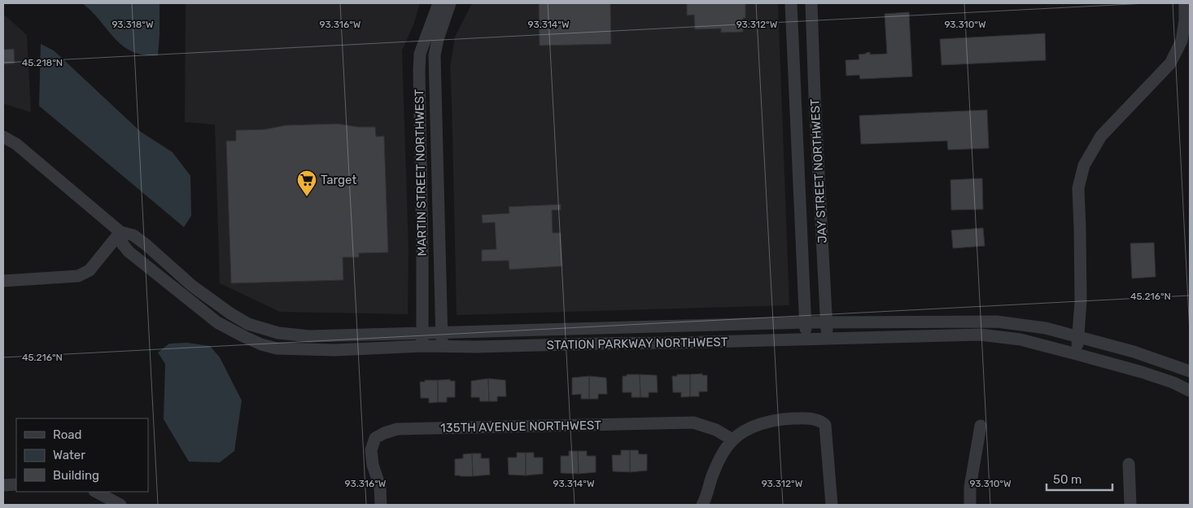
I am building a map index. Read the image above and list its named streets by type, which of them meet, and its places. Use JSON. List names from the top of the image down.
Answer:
{
  "streets": {
    "street": [
      "JAY STREET NORTHWEST",
      "MARTIN STREET NORTHWEST",
      "STATION PARKWAY NORTHWEST",
      "135TH AVENUE NORTHWEST"
    ]
  },
  "crossings": [
    ["JAY STREET NORTHWEST", "STATION PARKWAY NORTHWEST"],
    ["MARTIN STREET NORTHWEST", "STATION PARKWAY NORTHWEST"]
  ],
  "places": {
    "supermarket": ["Target"]
  },
  "legend": ["Road", "Water", "Building"],
  "scale_bar": "50 m",
  "coordinates": [
    "93.318°W",
    "93.316°W",
    "93.314°W",
    "93.312°W",
    "93.310°W",
    "45.218°N",
    "45.216°N"
  ]
}
